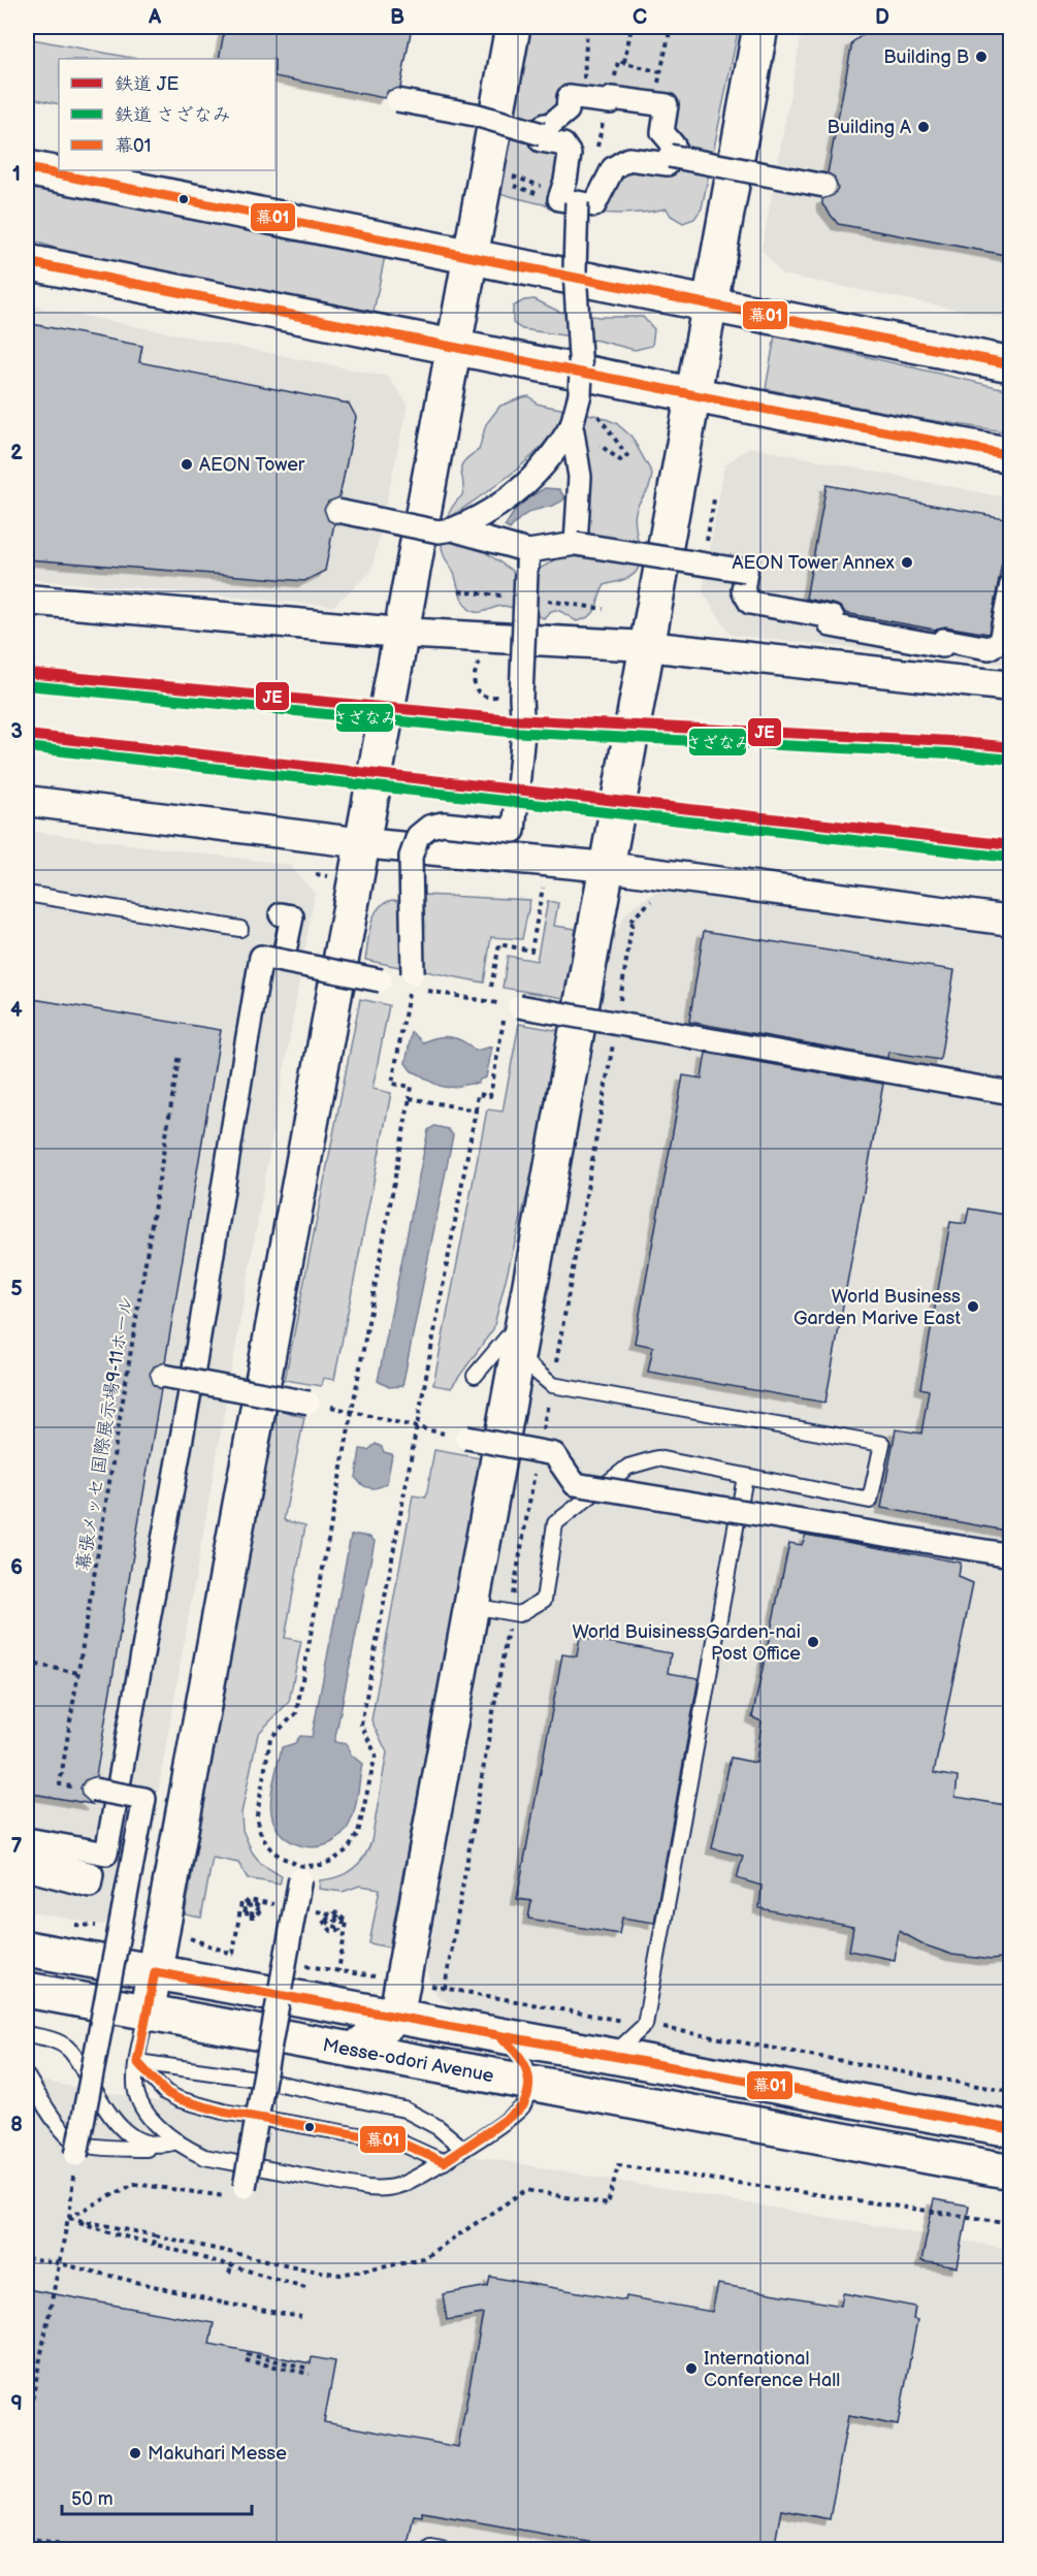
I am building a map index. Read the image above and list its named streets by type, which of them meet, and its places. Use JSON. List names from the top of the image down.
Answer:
{
  "streets": {
    "street": ["Messe-odori Avenue"],
    "path": ["幕張メッセ 国際展示場9-11ホール"]
  },
  "places": [
    "Building B",
    "Building A",
    "AEON Tower",
    "AEON Tower Annex",
    "World Business Garden Marive East",
    "World BuisinessGarden-nai Post Office",
    "International Conference Hall",
    "Makuhari Messe"
  ],
  "lines": ["transit line 幕01", "rail line JE", "rail line さざなみ"],
  "legend": ["鉄道 JE", "鉄道 さざなみ", "幕01"],
  "scale_bar": "50 m",
  "grid": {
    "columns": [
      "A",
      "B",
      "C",
      "D"
    ],
    "rows": [
      "1",
      "2",
      "3",
      "4",
      "5",
      "6",
      "7",
      "8",
      "9"
    ]
  }
}
